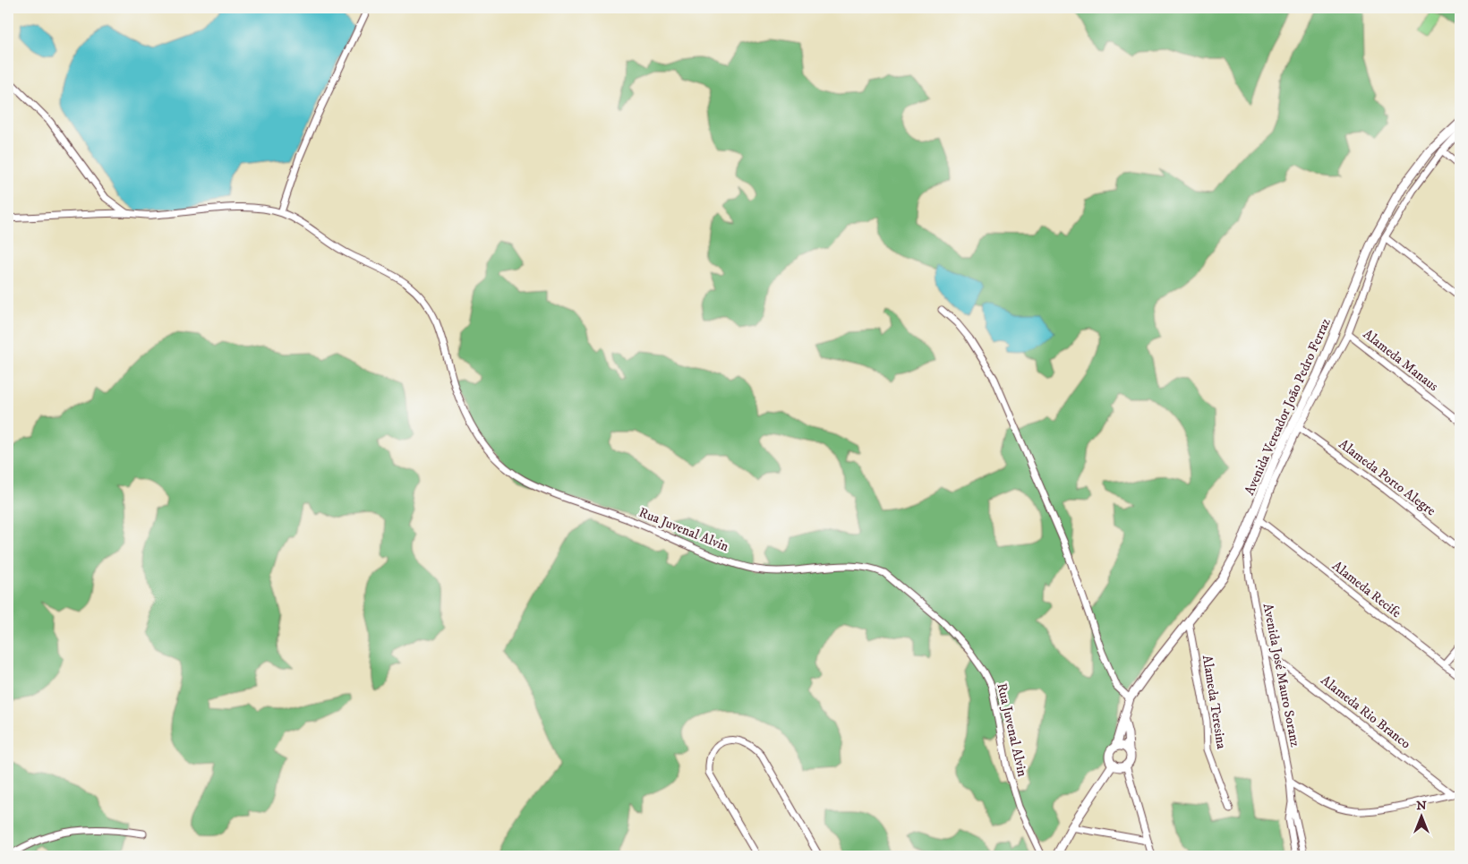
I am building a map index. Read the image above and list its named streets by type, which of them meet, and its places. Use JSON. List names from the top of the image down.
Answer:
{
  "streets": {
    "main road": ["Avenida Vereador João Pedro Ferraz"],
    "street": [
      "Alameda Manaus",
      "Alameda Porto Alegre",
      "Rua Juvenal Alvin",
      "Alameda Recife",
      "Avenida José Mauro Soranz",
      "Alameda Teresina",
      "Alameda Rio Branco"
    ]
  },
  "crossings": [
    ["Avenida Vereador João Pedro Ferraz", "Alameda Teresina"],
    ["Alameda Recife", "Avenida José Mauro Soranz"],
    ["Avenida José Mauro Soranz", "Alameda Rio Branco"]
  ],
  "north": "top"
}
